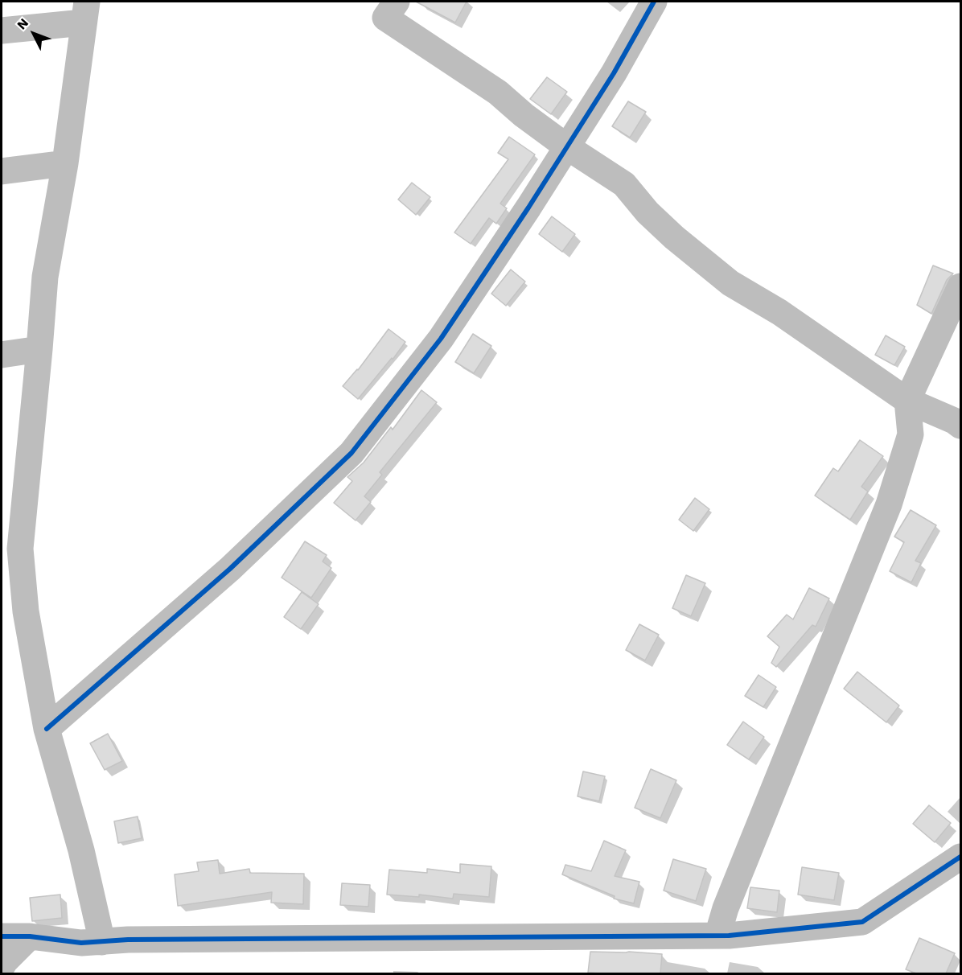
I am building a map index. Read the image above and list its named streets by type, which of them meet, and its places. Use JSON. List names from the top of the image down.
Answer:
{
  "north": "top left"
}
